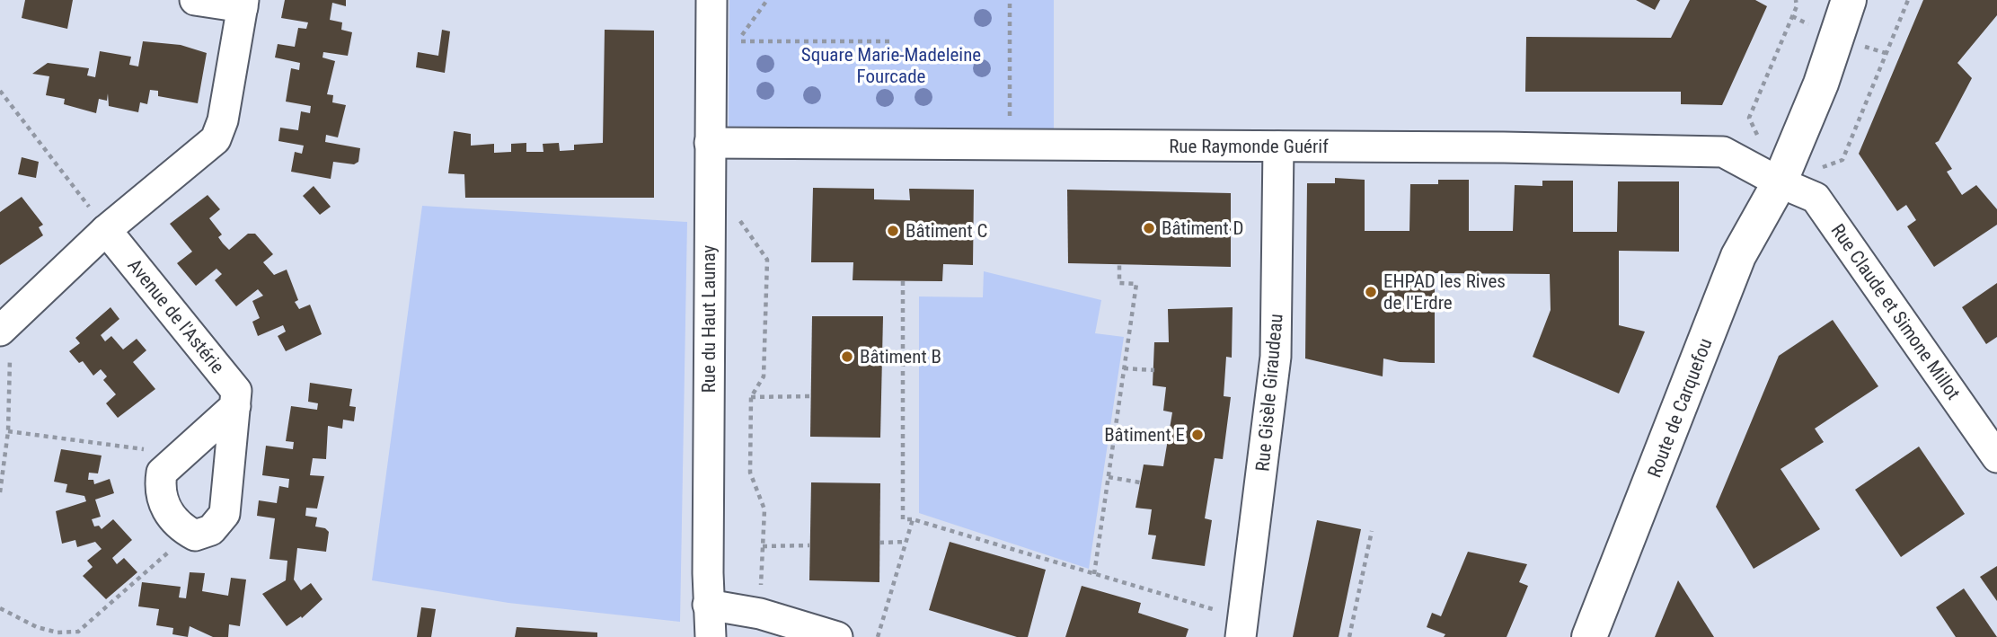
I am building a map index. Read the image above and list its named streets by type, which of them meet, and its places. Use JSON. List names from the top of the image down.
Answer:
{
  "streets": {
    "main road": ["Route de Carquefou"],
    "street": [
      "Rue Raymonde Guérif",
      "Rue Claude et Simone Millot",
      "Avenue de l'Astérie",
      "Rue du Haut Launay",
      "Rue Gisèle Giraudeau"
    ]
  },
  "crossings": [
    ["Rue Raymonde Guérif", "Rue Claude et Simone Millot"],
    ["Rue Raymonde Guérif", "Rue du Haut Launay"],
    ["Rue Raymonde Guérif", "Rue Gisèle Giraudeau"],
    ["Rue Raymonde Guérif", "Route de Carquefou"],
    ["Rue Claude et Simone Millot", "Route de Carquefou"]
  ],
  "parks": ["Square Marie-Madeleine Fourcade"],
  "places": [
    "Bâtiment D",
    "Bâtiment C",
    "EHPAD les Rives de l'Erdre",
    "Bâtiment B",
    "Bâtiment E"
  ]
}
